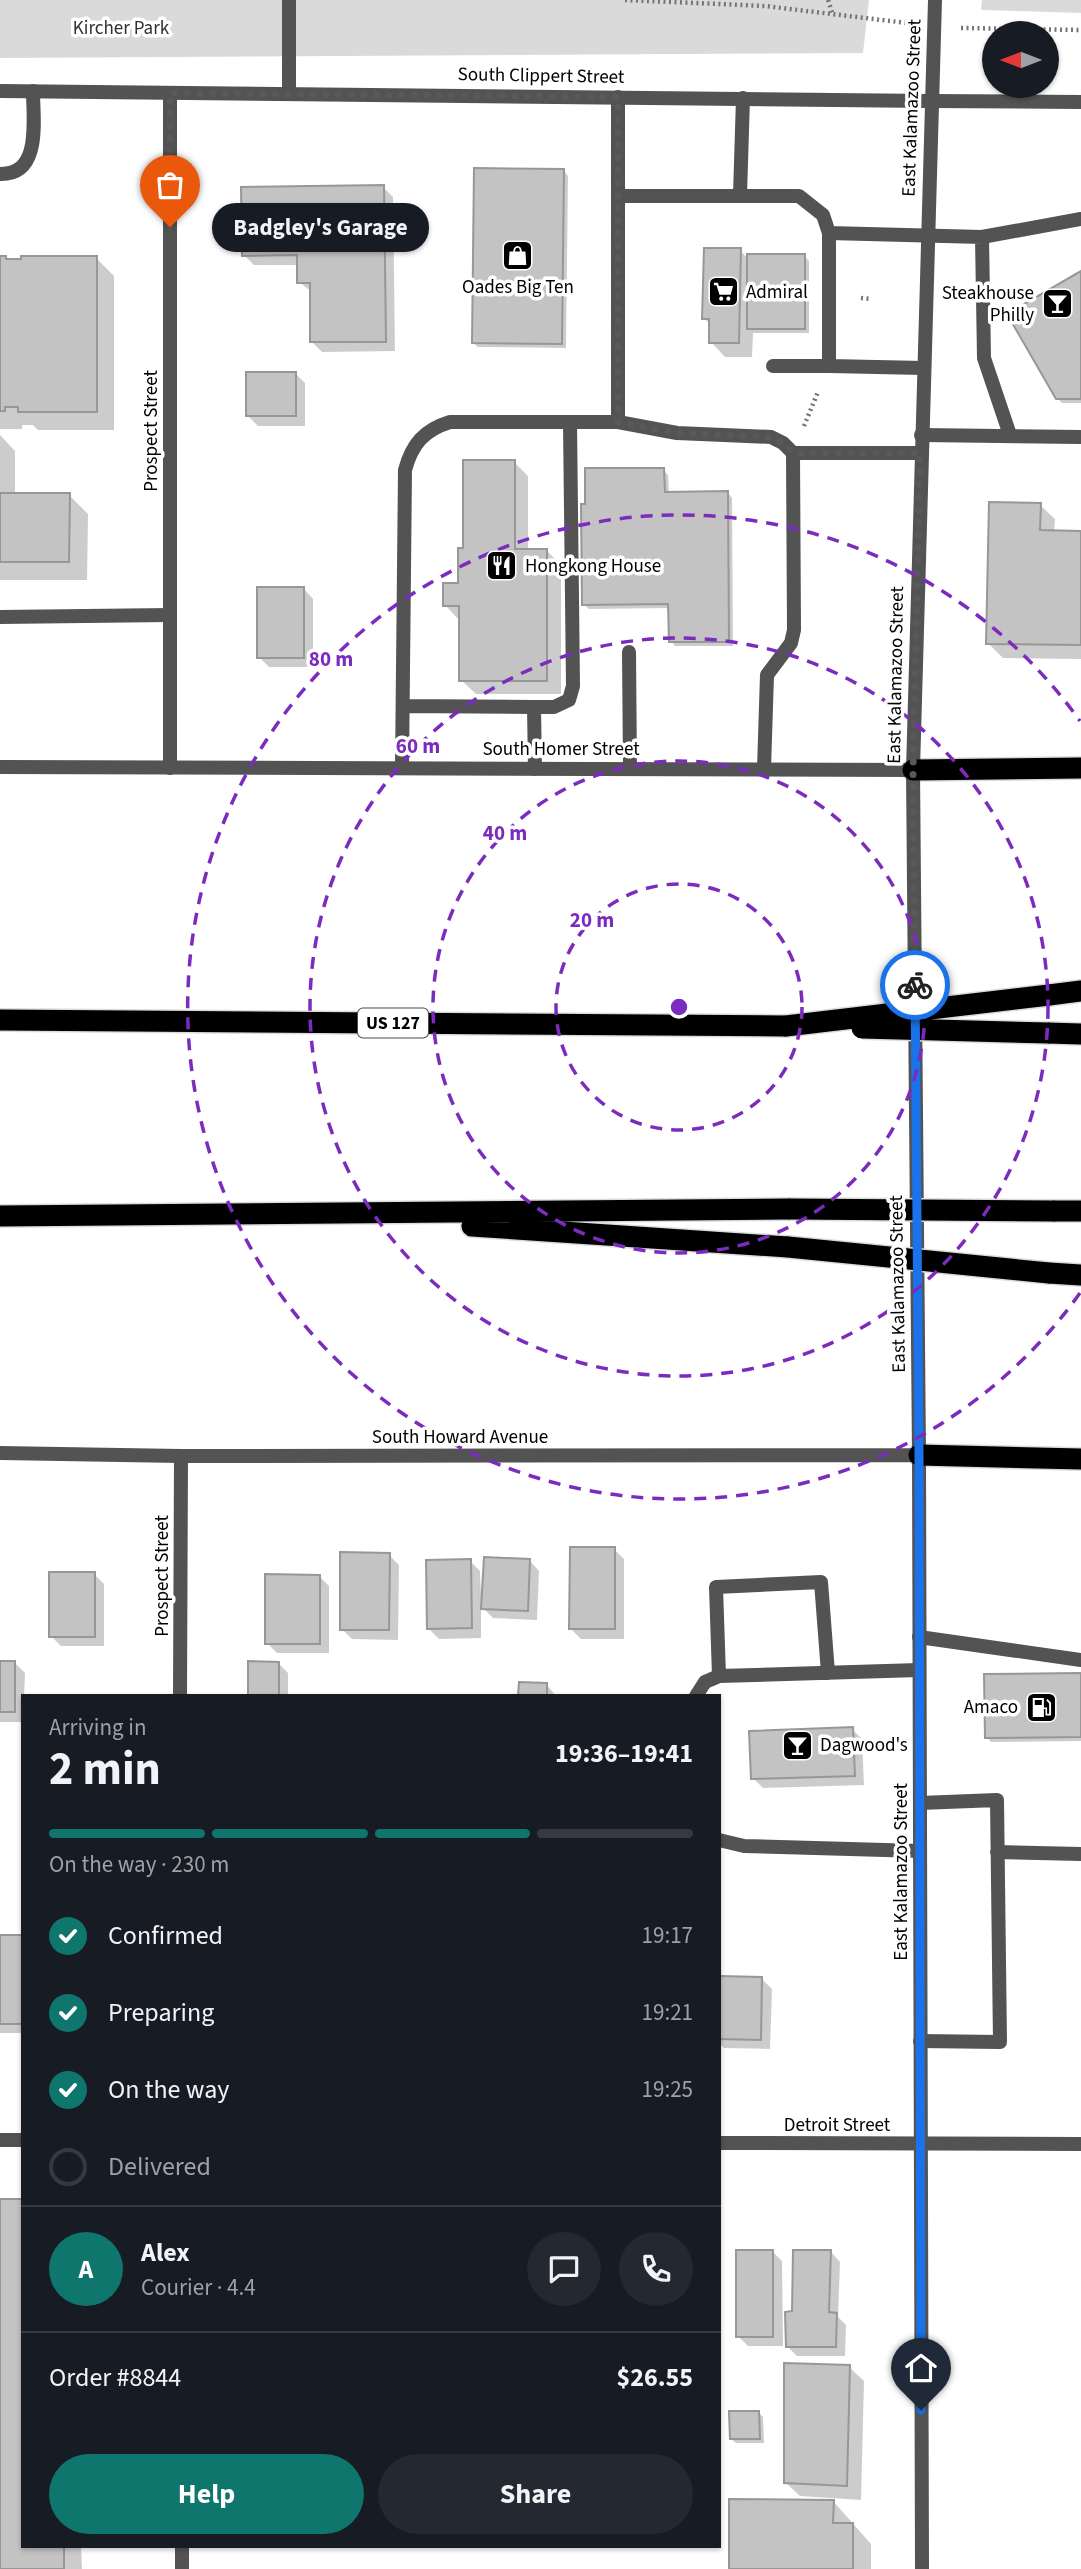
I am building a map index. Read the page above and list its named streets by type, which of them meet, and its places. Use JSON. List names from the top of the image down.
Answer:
{
  "streets": {
    "highway": ["US 127"],
    "street": [
      "South Clippert Street",
      "East Kalamazoo Street",
      "Prospect Street",
      "South Homer Street",
      "South Howard Avenue",
      "Detroit Street"
    ]
  },
  "crossings": [
    ["South Clippert Street", "East Kalamazoo Street"],
    ["South Clippert Street", "Prospect Street"],
    ["East Kalamazoo Street", "South Homer Street"],
    ["East Kalamazoo Street", "South Howard Avenue"],
    ["East Kalamazoo Street", "Detroit Street"],
    ["Prospect Street", "South Homer Street"],
    ["Prospect Street", "South Howard Avenue"]
  ],
  "parks": ["Kircher Park"],
  "places": {
    "other": ["Badgley's Garage"],
    "shop": ["Oades Big Ten"],
    "supermarket": ["Admiral"],
    "bar": ["Steakhouse Philly", "Dagwood's"],
    "restaurant": ["Hongkong House"],
    "fuel station": ["Amaco"]
  },
  "north": "left",
  "page": {
    "bubble": "Badgley's Garage",
    "heading": ["2 min", "Arriving in", "19:36–19:41"],
    "panel": [
      "Alex",
      "Courier · 4.4",
      "Order #8844",
      "$26.55"
    ],
    "bar": "On the way · 230 m",
    "list": [
      ["Confirmed", "19:17"],
      ["Preparing", "19:21"],
      ["On the way", "19:25"],
      "Delivered"
    ],
    "round": "A",
    "buttons": ["Help", "Share"]
  },
  "rings": [
    "80 m",
    "60 m",
    "40 m",
    "20 m"
  ]
}
